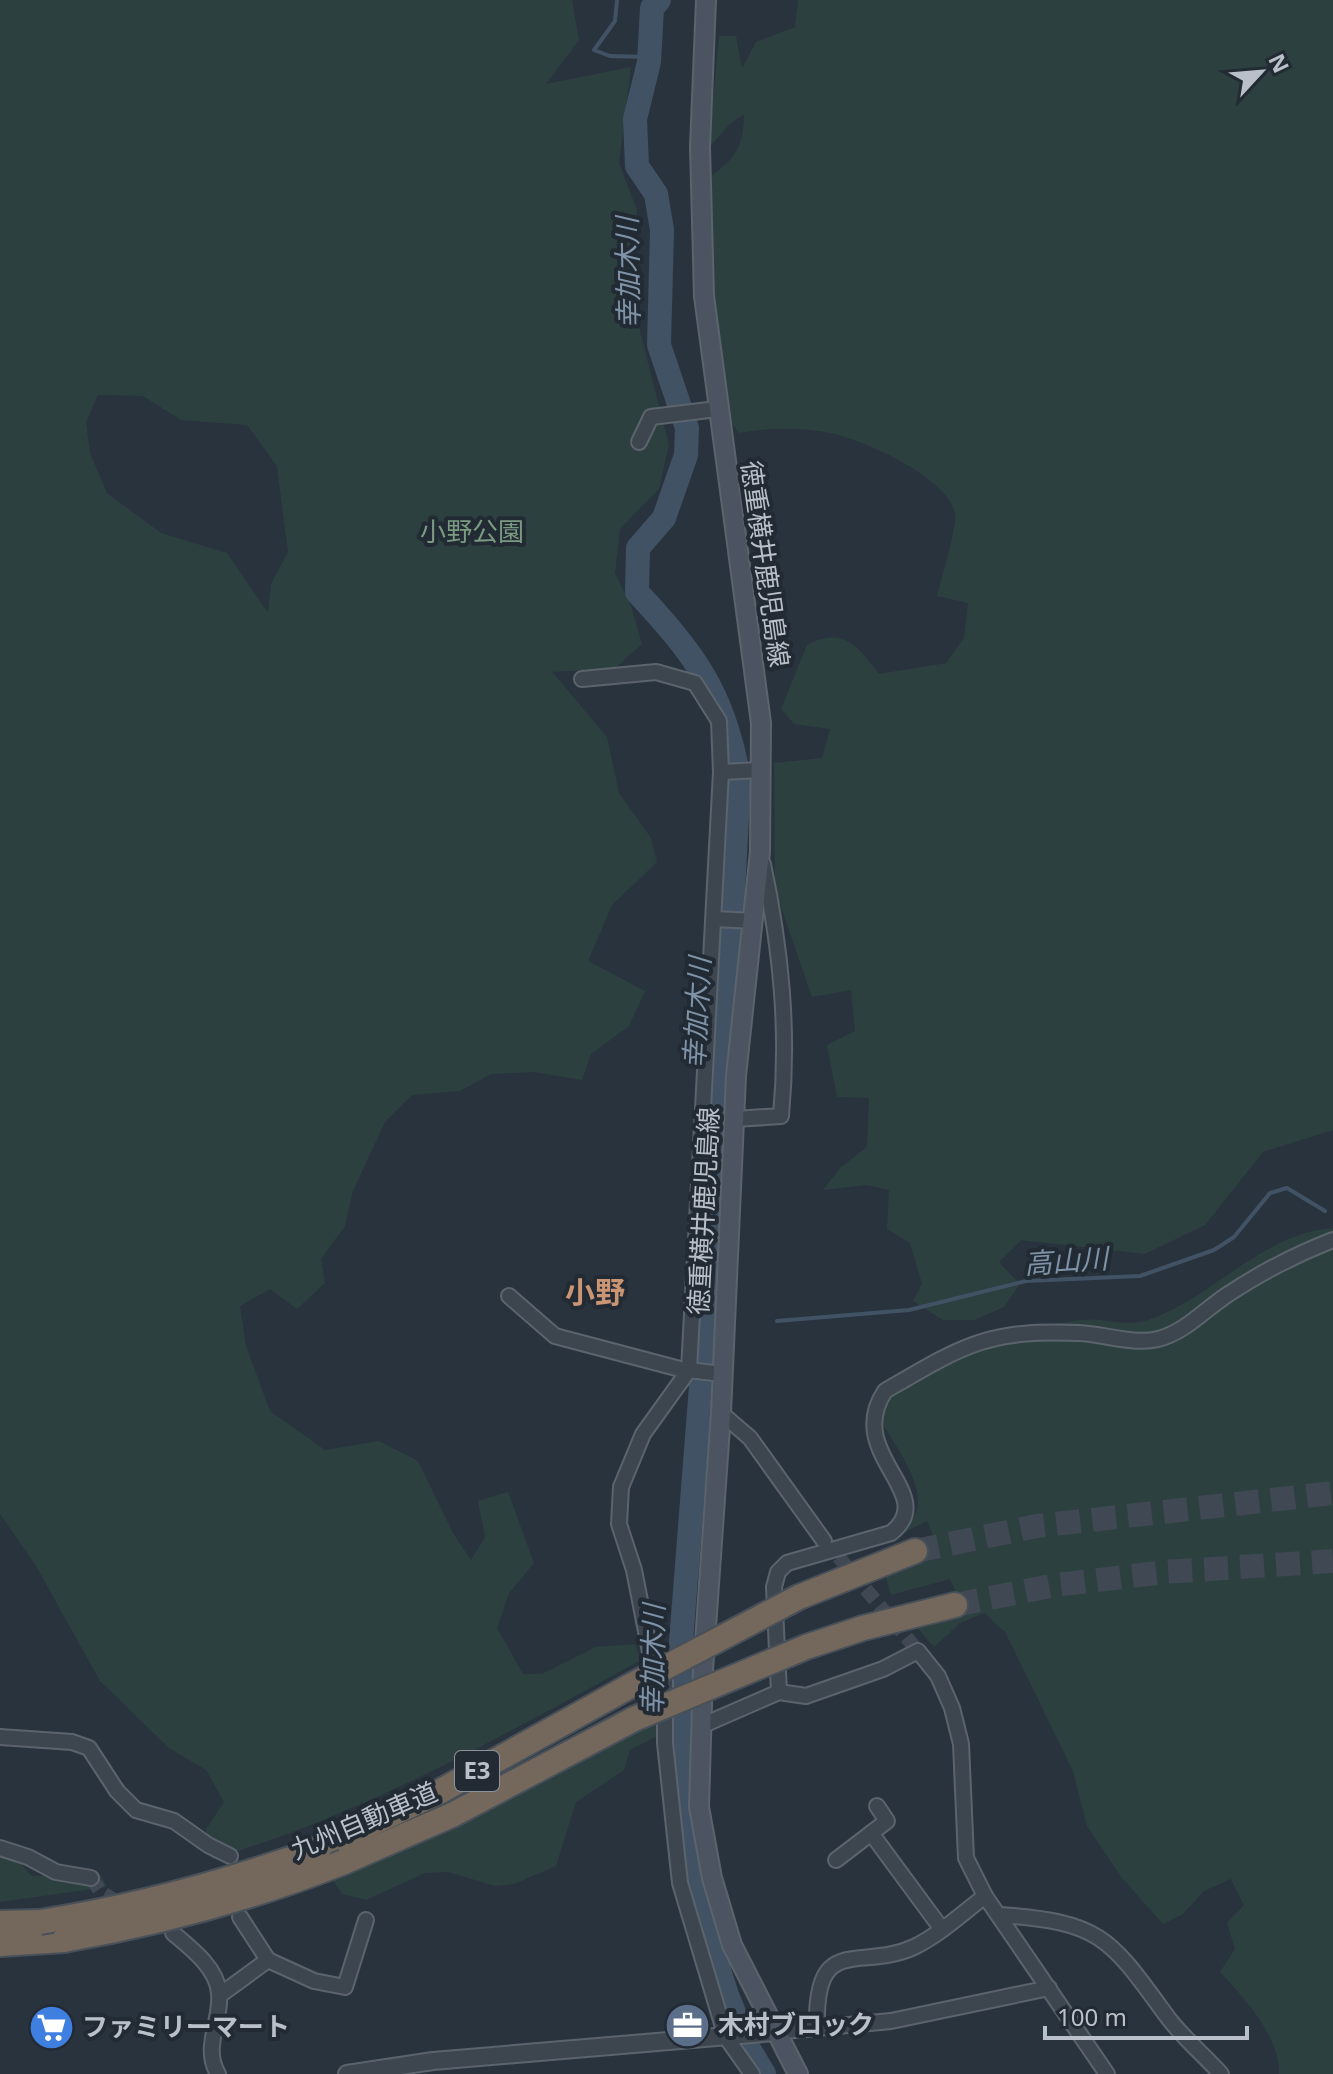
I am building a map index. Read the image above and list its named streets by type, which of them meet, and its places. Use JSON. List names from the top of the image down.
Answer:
{
  "streets": {
    "highway": ["E3", "九州自動車道"],
    "main road": ["徳重横井鹿児島線"]
  },
  "districts": ["小野"],
  "water": ["幸加木川", "高山川"],
  "parks": ["小野公園"],
  "places": {
    "office": ["木村ブロック"],
    "supermarket": ["ファミリーマート"]
  },
  "scale_bar": "100 m",
  "north": "top right"
}
